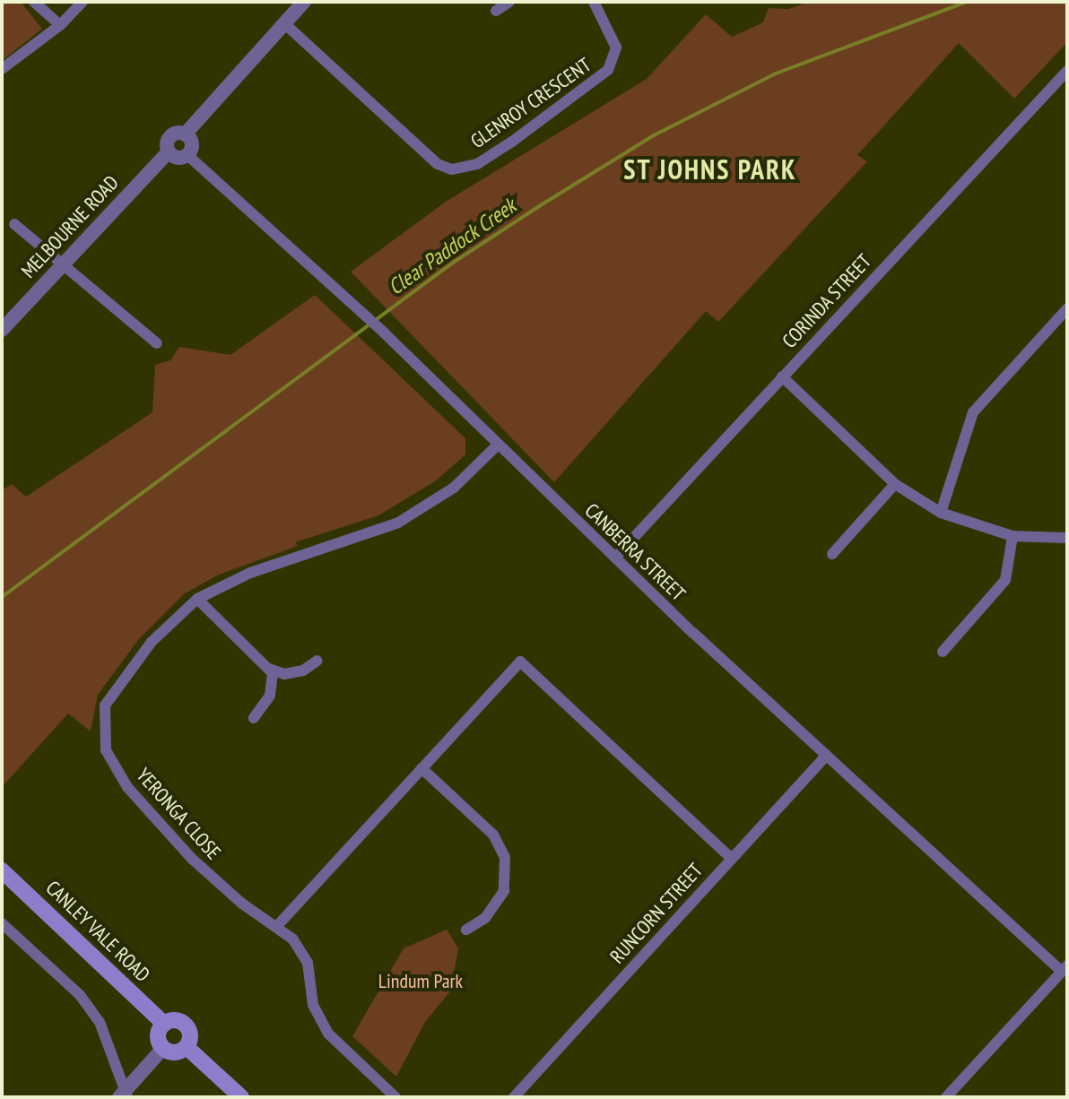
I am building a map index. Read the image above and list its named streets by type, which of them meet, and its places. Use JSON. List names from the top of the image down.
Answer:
{
  "streets": {
    "main road": ["CANLEY VALE ROAD"],
    "street": [
      "GLENROY CRESCENT",
      "MELBOURNE ROAD",
      "CORINDA STREET",
      "CANBERRA STREET",
      "YERONGA CLOSE",
      "RUNCORN STREET"
    ]
  },
  "crossings": [
    ["MELBOURNE ROAD", "CANBERRA STREET"],
    ["CORINDA STREET", "CANBERRA STREET"],
    ["CANBERRA STREET", "YERONGA CLOSE"],
    ["CANBERRA STREET", "RUNCORN STREET"]
  ],
  "districts": ["ST JOHNS PARK"],
  "water": ["Clear Paddock Creek"],
  "parks": ["Lindum Park"]
}
